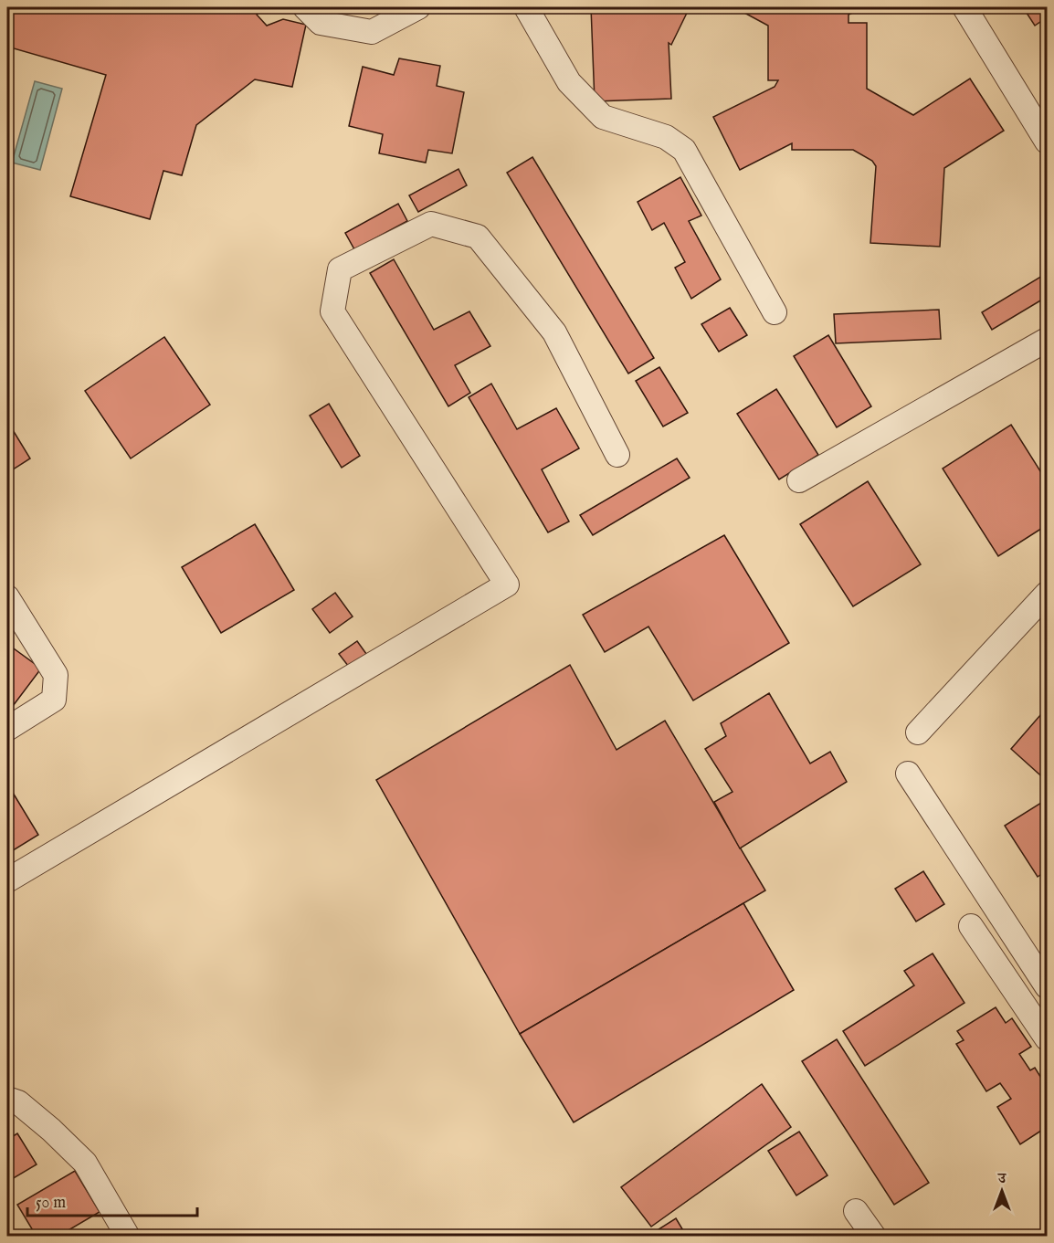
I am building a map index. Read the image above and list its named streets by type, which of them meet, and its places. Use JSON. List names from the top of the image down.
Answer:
{
  "scale_bar": "50 m",
  "north": "top"
}
